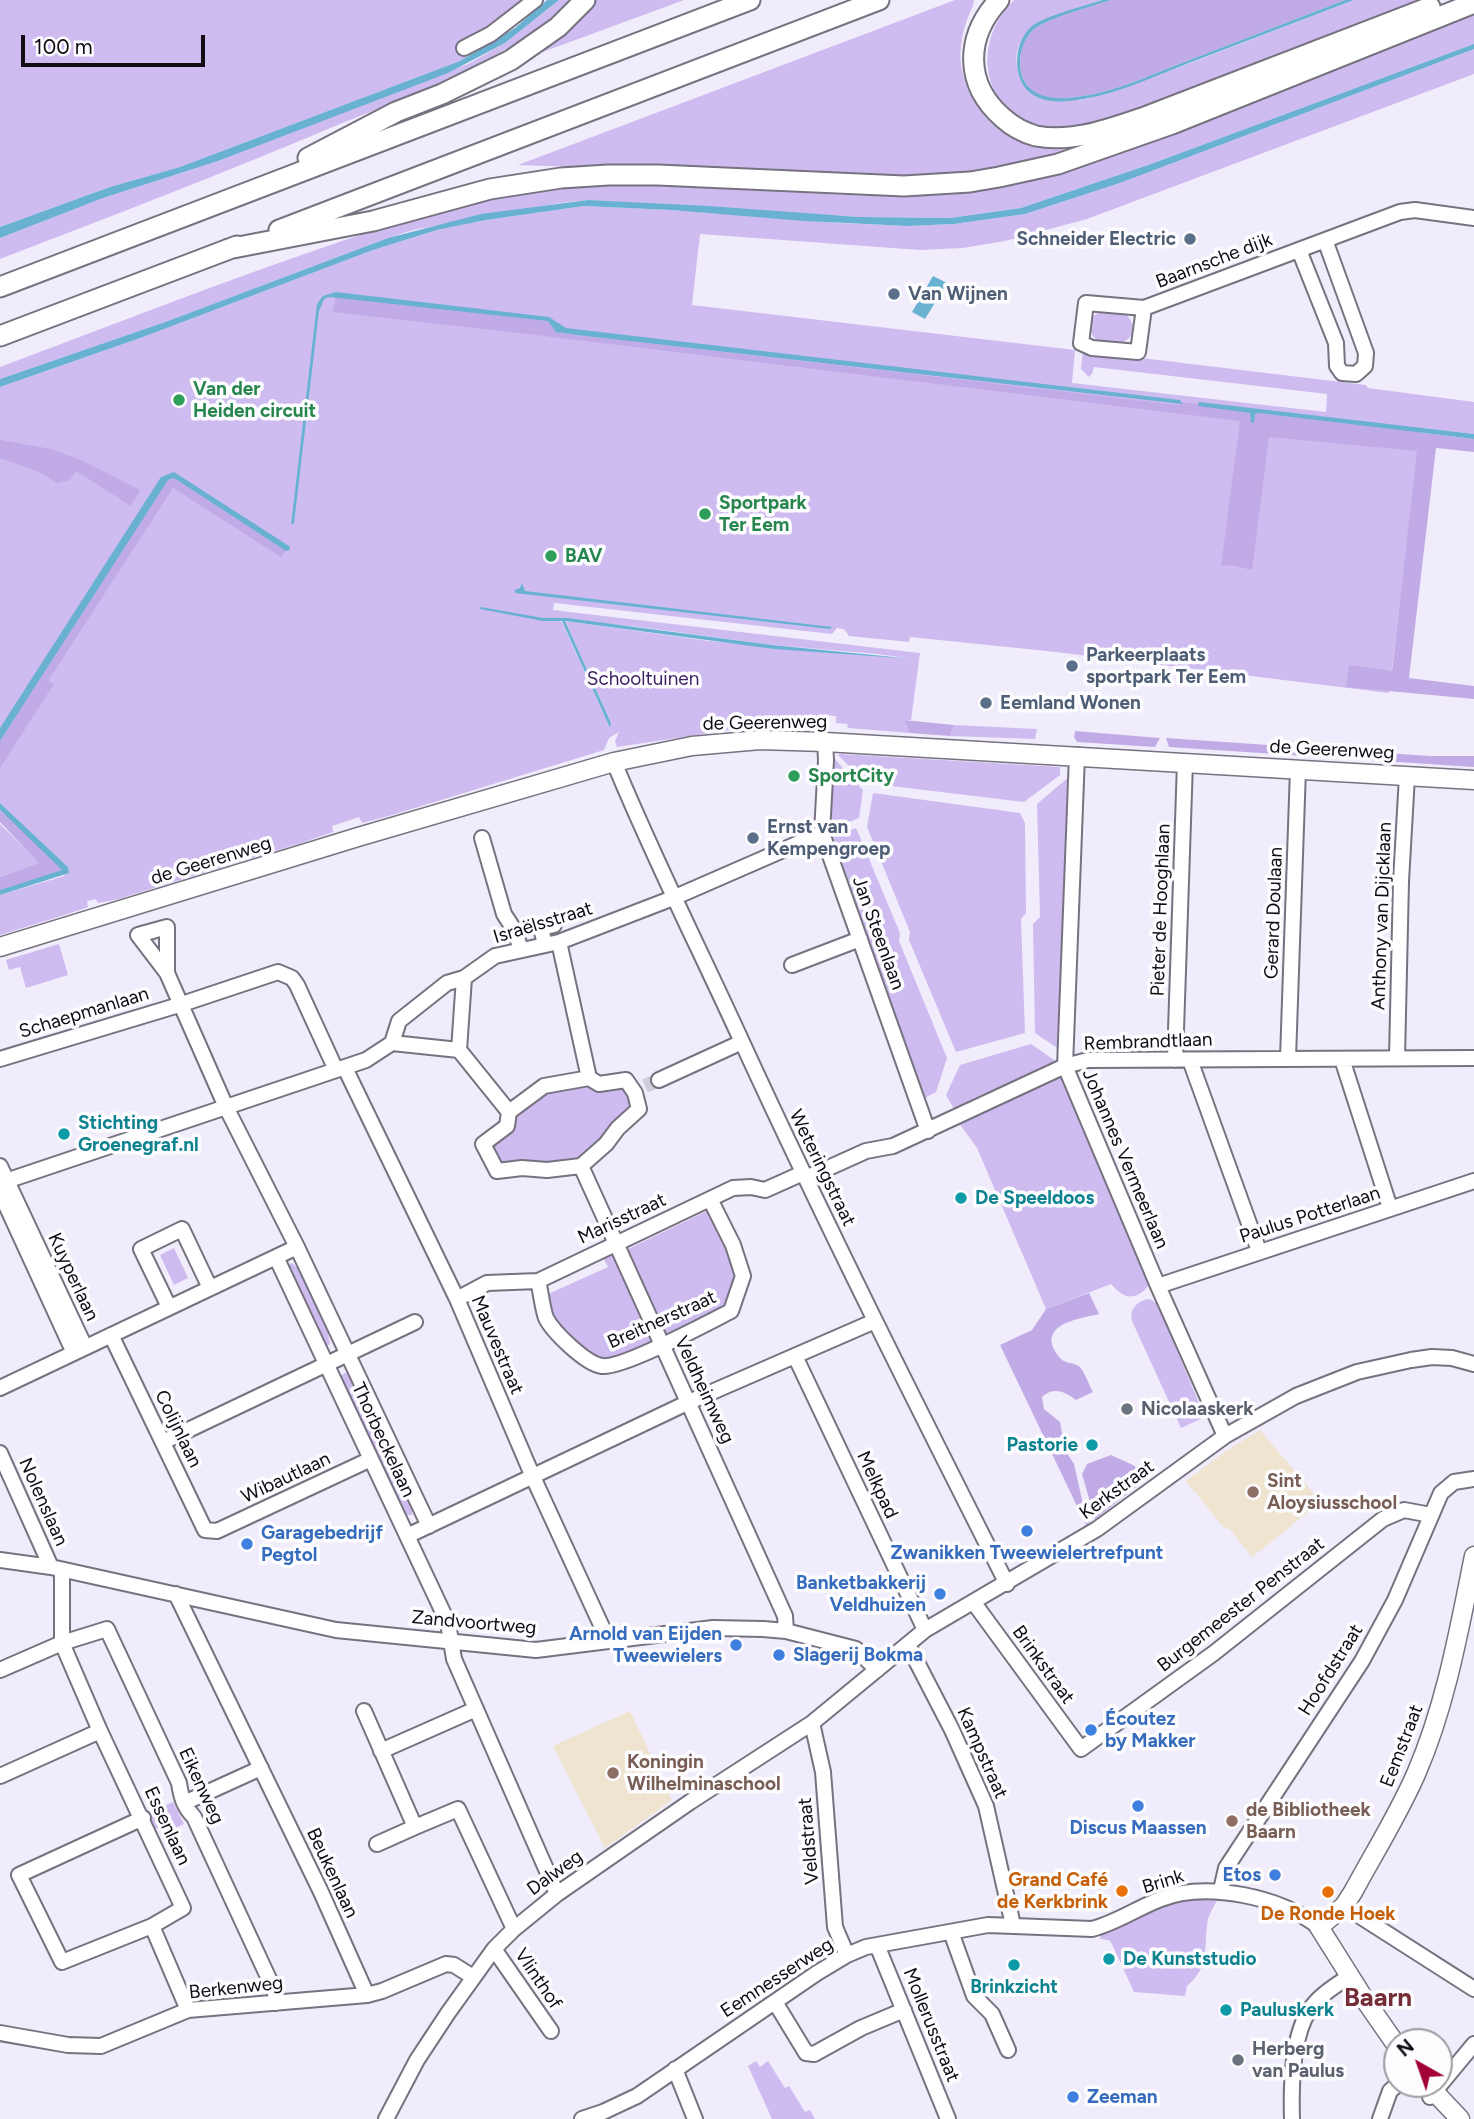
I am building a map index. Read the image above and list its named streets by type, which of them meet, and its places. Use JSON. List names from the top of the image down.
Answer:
{
  "streets": {
    "main road": ["de Geerenweg", "Eemstraat"],
    "street": [
      "Baarnsche dijk",
      "Pieter de Hooghlaan",
      "Gerard Doulaan",
      "Anthony van Dijcklaan",
      "Israëlsstraat",
      "Jan Steenlaan",
      "Schaepmanlaan",
      "Rembrandtlaan",
      "Johannes Vermeerlaan",
      "Weteringstraat",
      "Paulus Potterlaan",
      "Marisstraat",
      "Kuyperlaan",
      "Breitnerstraat",
      "Mauvestraat",
      "Veldheimweg",
      "Colijnlaan",
      "Thorbeckelaan",
      "Wibautlaan",
      "Melkpad",
      "Kerkstraat",
      "Nolenslaan",
      "Burgemeester Penstraat",
      "Zandvoortweg",
      "Brinkstraat",
      "Hoofdstraat",
      "Kampstraat",
      "Eikenweg",
      "Essenlaan",
      "Veldstraat",
      "Beukenlaan",
      "Dalweg",
      "Brink",
      "Eemnesserweg",
      "Vlinthof",
      "Berkenweg",
      "Mollerusstraat"
    ]
  },
  "crossings": [
    ["de Geerenweg", "Pieter de Hooghlaan"],
    ["de Geerenweg", "Gerard Doulaan"],
    ["de Geerenweg", "Anthony van Dijcklaan"],
    ["de Geerenweg", "Jan Steenlaan"],
    ["de Geerenweg", "Johannes Vermeerlaan"],
    ["de Geerenweg", "Weteringstraat"],
    ["Pieter de Hooghlaan", "Rembrandtlaan"],
    ["Gerard Doulaan", "Rembrandtlaan"],
    ["Anthony van Dijcklaan", "Rembrandtlaan"],
    ["Israëlsstraat", "Jan Steenlaan"],
    ["Israëlsstraat", "Weteringstraat"],
    ["Israëlsstraat", "Kuyperlaan"],
    ["Israëlsstraat", "Mauvestraat"],
    ["Israëlsstraat", "Thorbeckelaan"],
    ["Jan Steenlaan", "Rembrandtlaan"],
    ["Schaepmanlaan", "Mauvestraat"],
    ["Schaepmanlaan", "Thorbeckelaan"],
    ["Rembrandtlaan", "Johannes Vermeerlaan"],
    ["Rembrandtlaan", "Weteringstraat"],
    ["Rembrandtlaan", "Marisstraat"],
    ["Johannes Vermeerlaan", "Paulus Potterlaan"],
    ["Johannes Vermeerlaan", "Kerkstraat"],
    ["Weteringstraat", "Marisstraat"],
    ["Weteringstraat", "Kerkstraat"],
    ["Marisstraat", "Breitnerstraat"],
    ["Marisstraat", "Mauvestraat"],
    ["Marisstraat", "Veldheimweg"],
    ["Breitnerstraat", "Veldheimweg"],
    ["Mauvestraat", "Zandvoortweg"],
    ["Veldheimweg", "Zandvoortweg"],
    ["Colijnlaan", "Wibautlaan"],
    ["Thorbeckelaan", "Wibautlaan"],
    ["Thorbeckelaan", "Zandvoortweg"],
    ["Thorbeckelaan", "Dalweg"],
    ["Melkpad", "Kerkstraat"],
    ["Kerkstraat", "Zandvoortweg"],
    ["Kerkstraat", "Brinkstraat"],
    ["Kerkstraat", "Kampstraat"],
    ["Kerkstraat", "Veldstraat"],
    ["Kerkstraat", "Dalweg"],
    ["Nolenslaan", "Zandvoortweg"],
    ["Burgemeester Penstraat", "Brinkstraat"],
    ["Burgemeester Penstraat", "Hoofdstraat"],
    ["Zandvoortweg", "Beukenlaan"],
    ["Hoofdstraat", "Brink"],
    ["Eemstraat", "Brink"],
    ["Kampstraat", "Brink"],
    ["Kampstraat", "Eemnesserweg"],
    ["Eikenweg", "Essenlaan"],
    ["Eikenweg", "Berkenweg"],
    ["Veldstraat", "Dalweg"],
    ["Veldstraat", "Eemnesserweg"],
    ["Beukenlaan", "Berkenweg"],
    ["Dalweg", "Vlinthof"],
    ["Dalweg", "Berkenweg"],
    ["Brink", "Eemnesserweg"],
    ["Eemnesserweg", "Mollerusstraat"]
  ],
  "districts": ["Baarn"],
  "parks": ["Schooltuinen"],
  "places": [
    "Schneider Electric",
    "Van Wijnen",
    "Van der Heiden circuit",
    "Sportpark Ter Eem",
    "BAV",
    "Parkeerplaats sportpark Ter Eem",
    "Eemland Wonen",
    "SportCity",
    "Ernst van Kempengroep",
    "Stichting Groenegraf.nl",
    "De Speeldoos",
    "Nicolaaskerk",
    "Pastorie",
    "Sint Aloysiusschool",
    "Zwanikken Tweewielertrefpunt",
    "Garagebedrijf Pegtol",
    "Banketbakkerij Veldhuizen",
    "Arnold van Eijden Tweewielers",
    "Slagerij Bokma",
    "Écoutez by Makker",
    "Koningin Wilhelminaschool",
    "Discus Maassen",
    "de Bibliotheek Baarn",
    "Etos",
    "Grand Café de Kerkbrink",
    "De Ronde Hoek",
    "De Kunststudio",
    "Brinkzicht",
    "Pauluskerk",
    "Herberg van Paulus",
    "Zeeman"
  ],
  "scale_bar": "100 m",
  "north": "top left"
}
